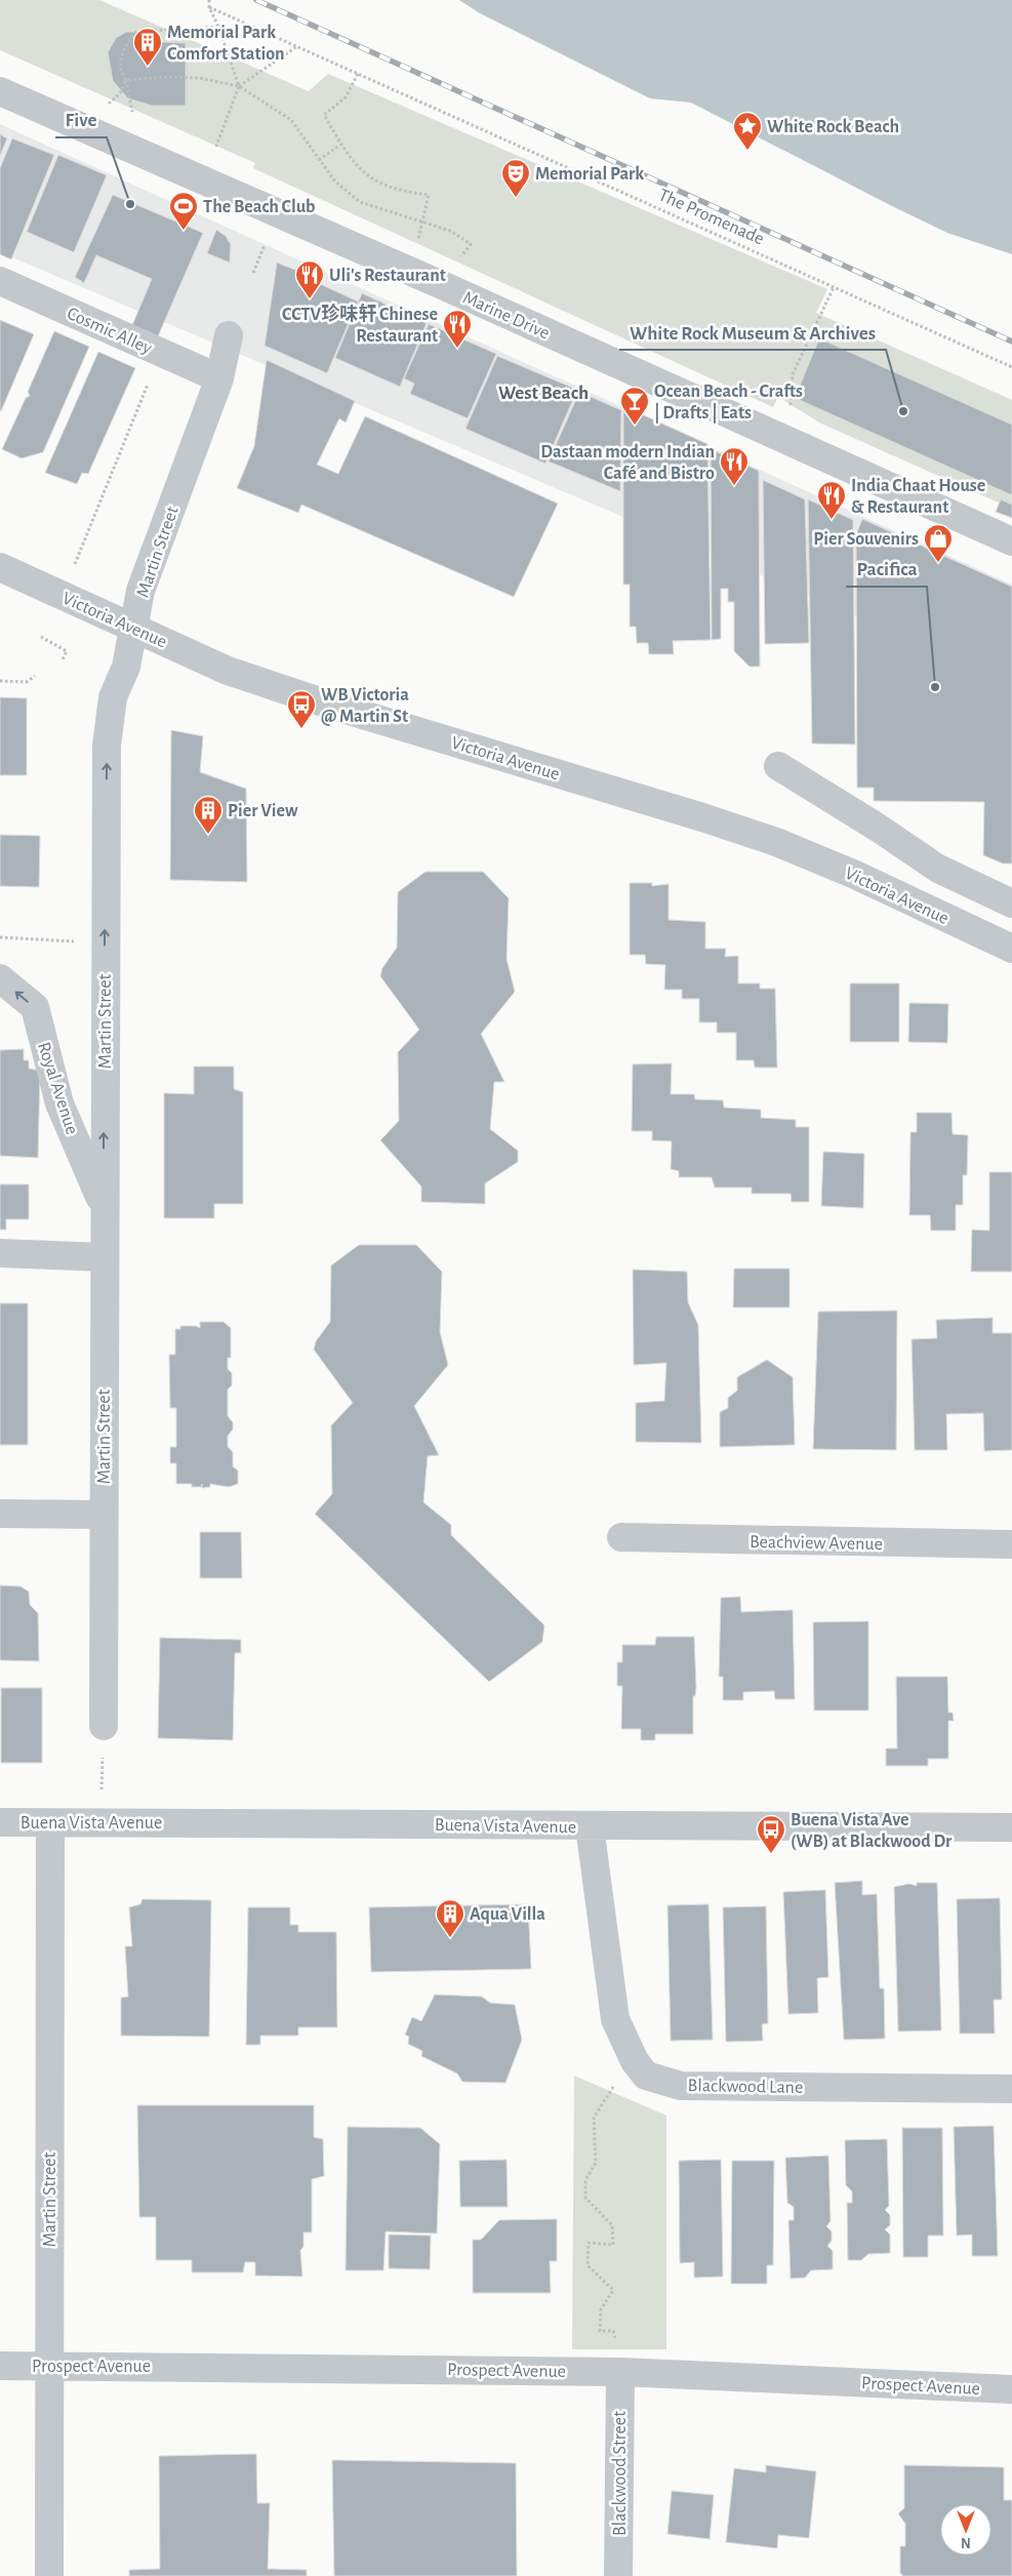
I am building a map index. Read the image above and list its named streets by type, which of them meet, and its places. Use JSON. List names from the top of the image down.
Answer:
{
  "streets": {
    "street": [
      "Marine Drive",
      "Cosmic Alley",
      "Martin Street",
      "Victoria Avenue",
      "Royal Avenue",
      "Beachview Avenue",
      "Buena Vista Avenue",
      "Blackwood Lane",
      "Prospect Avenue",
      "Blackwood Street"
    ],
    "path": ["The Promenade"]
  },
  "crossings": [
    ["Cosmic Alley", "Martin Street"],
    ["Martin Street", "Victoria Avenue"],
    ["Martin Street", "Royal Avenue"],
    ["Martin Street", "Buena Vista Avenue"],
    ["Martin Street", "Prospect Avenue"],
    ["Buena Vista Avenue", "Blackwood Lane"],
    ["Prospect Avenue", "Blackwood Street"]
  ],
  "one_way": ["Royal Avenue"],
  "districts": ["West Beach"],
  "places": {
    "building": ["Memorial Park Comfort Station", "Pier View", "Aqua Villa"],
    "place": ["White Rock Beach"],
    "theatre": ["Memorial Park"],
    "other": ["Five", "White Rock Museum & Archives", "Pacifica"],
    "sports": ["The Beach Club"],
    "restaurant": [
      "Uli's Restaurant",
      "CCTV珍味轩 Chinese Restaurant",
      "Dastaan modern Indian Café and Bistro",
      "India Chaat House & Restaurant"
    ],
    "bar": ["Ocean Beach - Crafts | Drafts | Eats"],
    "shop": ["Pier Souvenirs"],
    "bus stop": ["WB Victoria @ Martin St", "Buena Vista Ave (WB) at Blackwood Dr"]
  },
  "north": "bottom"
}
